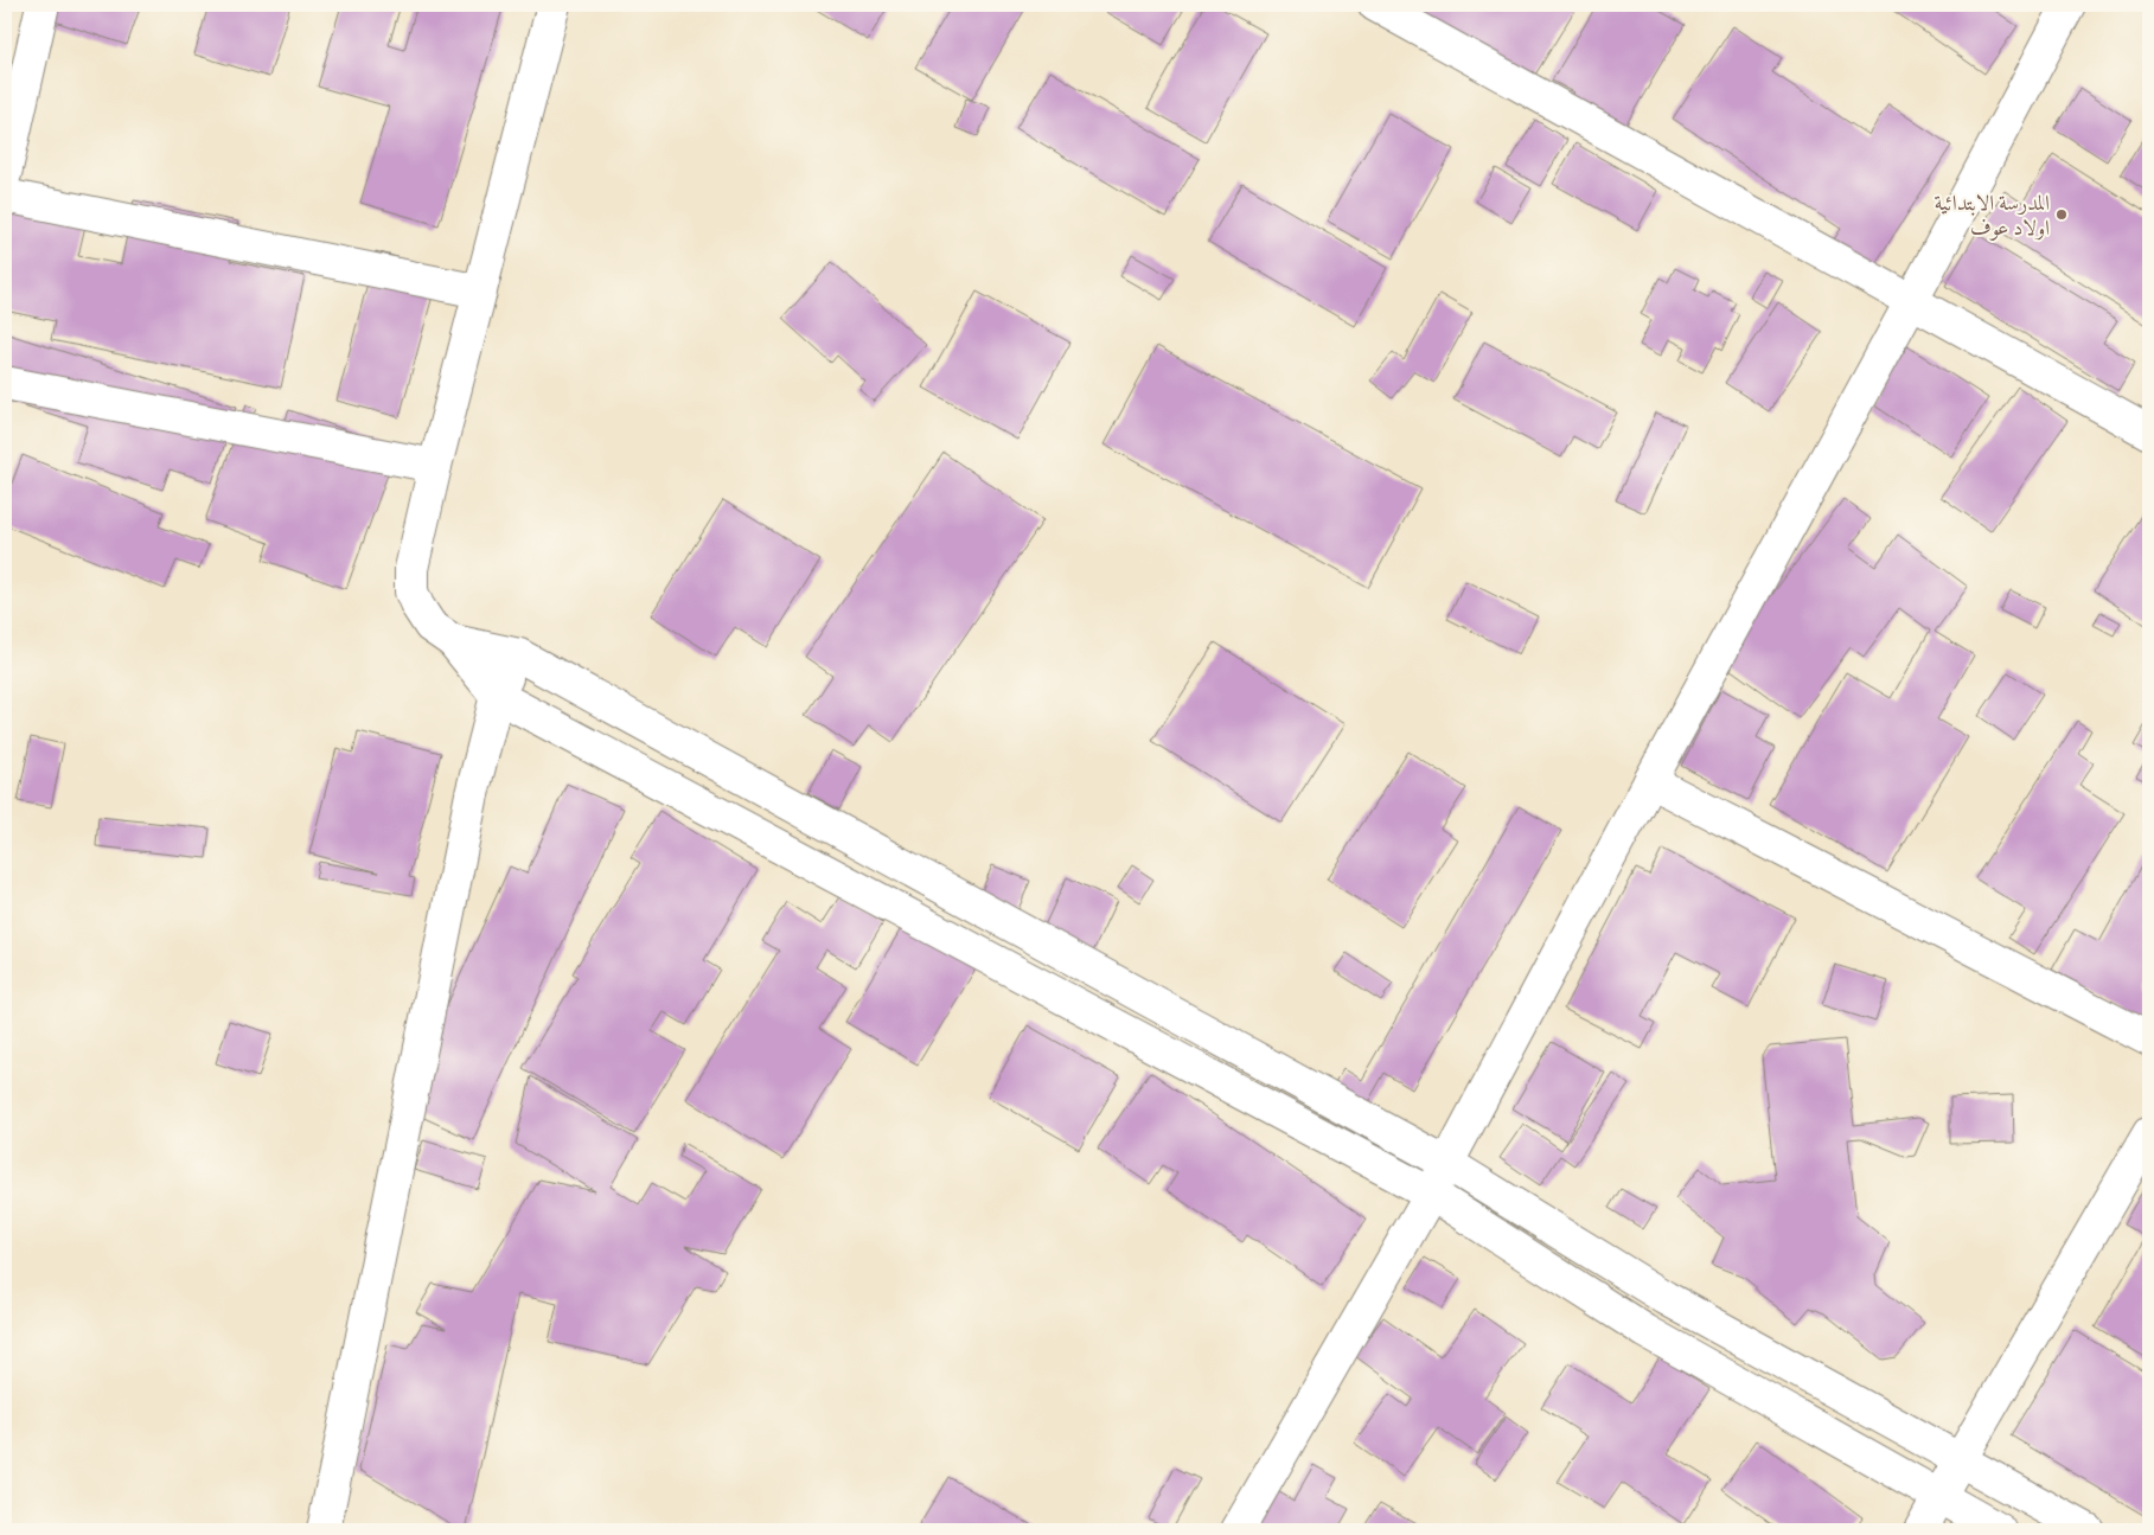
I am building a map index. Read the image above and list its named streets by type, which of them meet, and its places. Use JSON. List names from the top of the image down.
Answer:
{
  "places": ["المدرسة الابتدائية اولاد عوف"]
}
